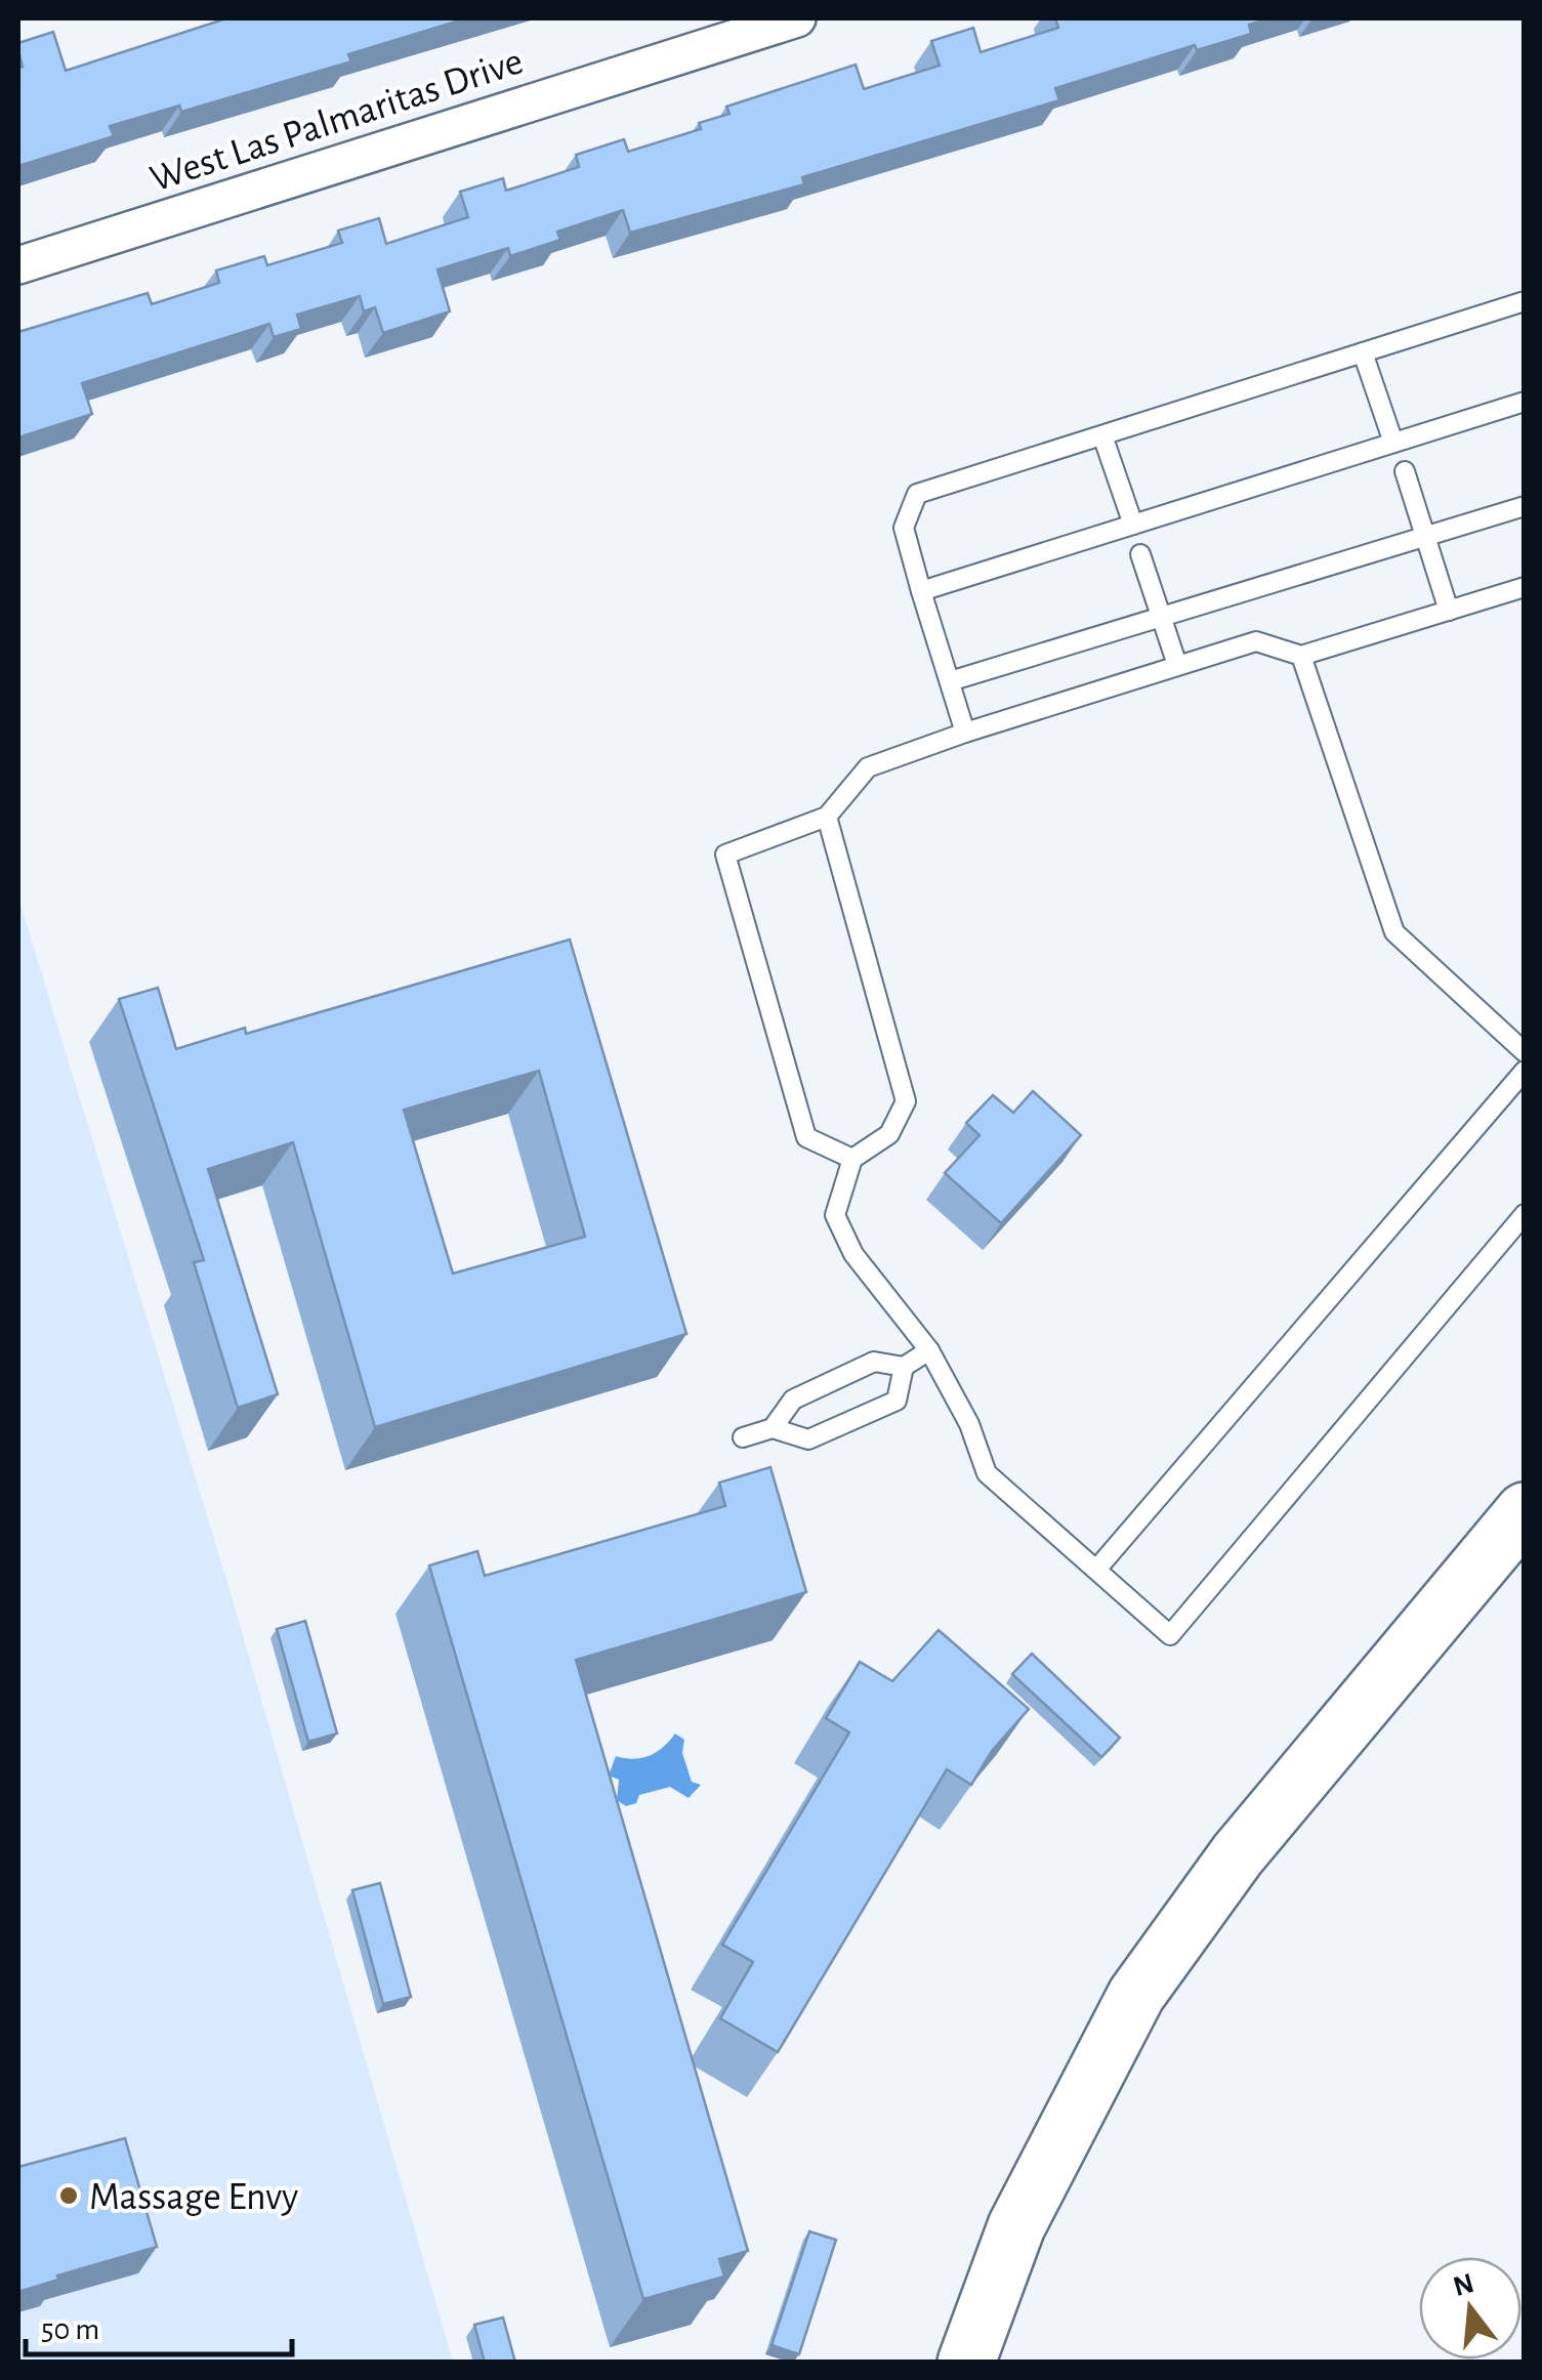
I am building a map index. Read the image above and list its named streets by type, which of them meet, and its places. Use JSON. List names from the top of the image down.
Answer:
{
  "streets": {
    "street": ["West Las Palmaritas Drive"]
  },
  "places": ["Massage Envy"],
  "scale_bar": "50 m",
  "north": "top"
}
